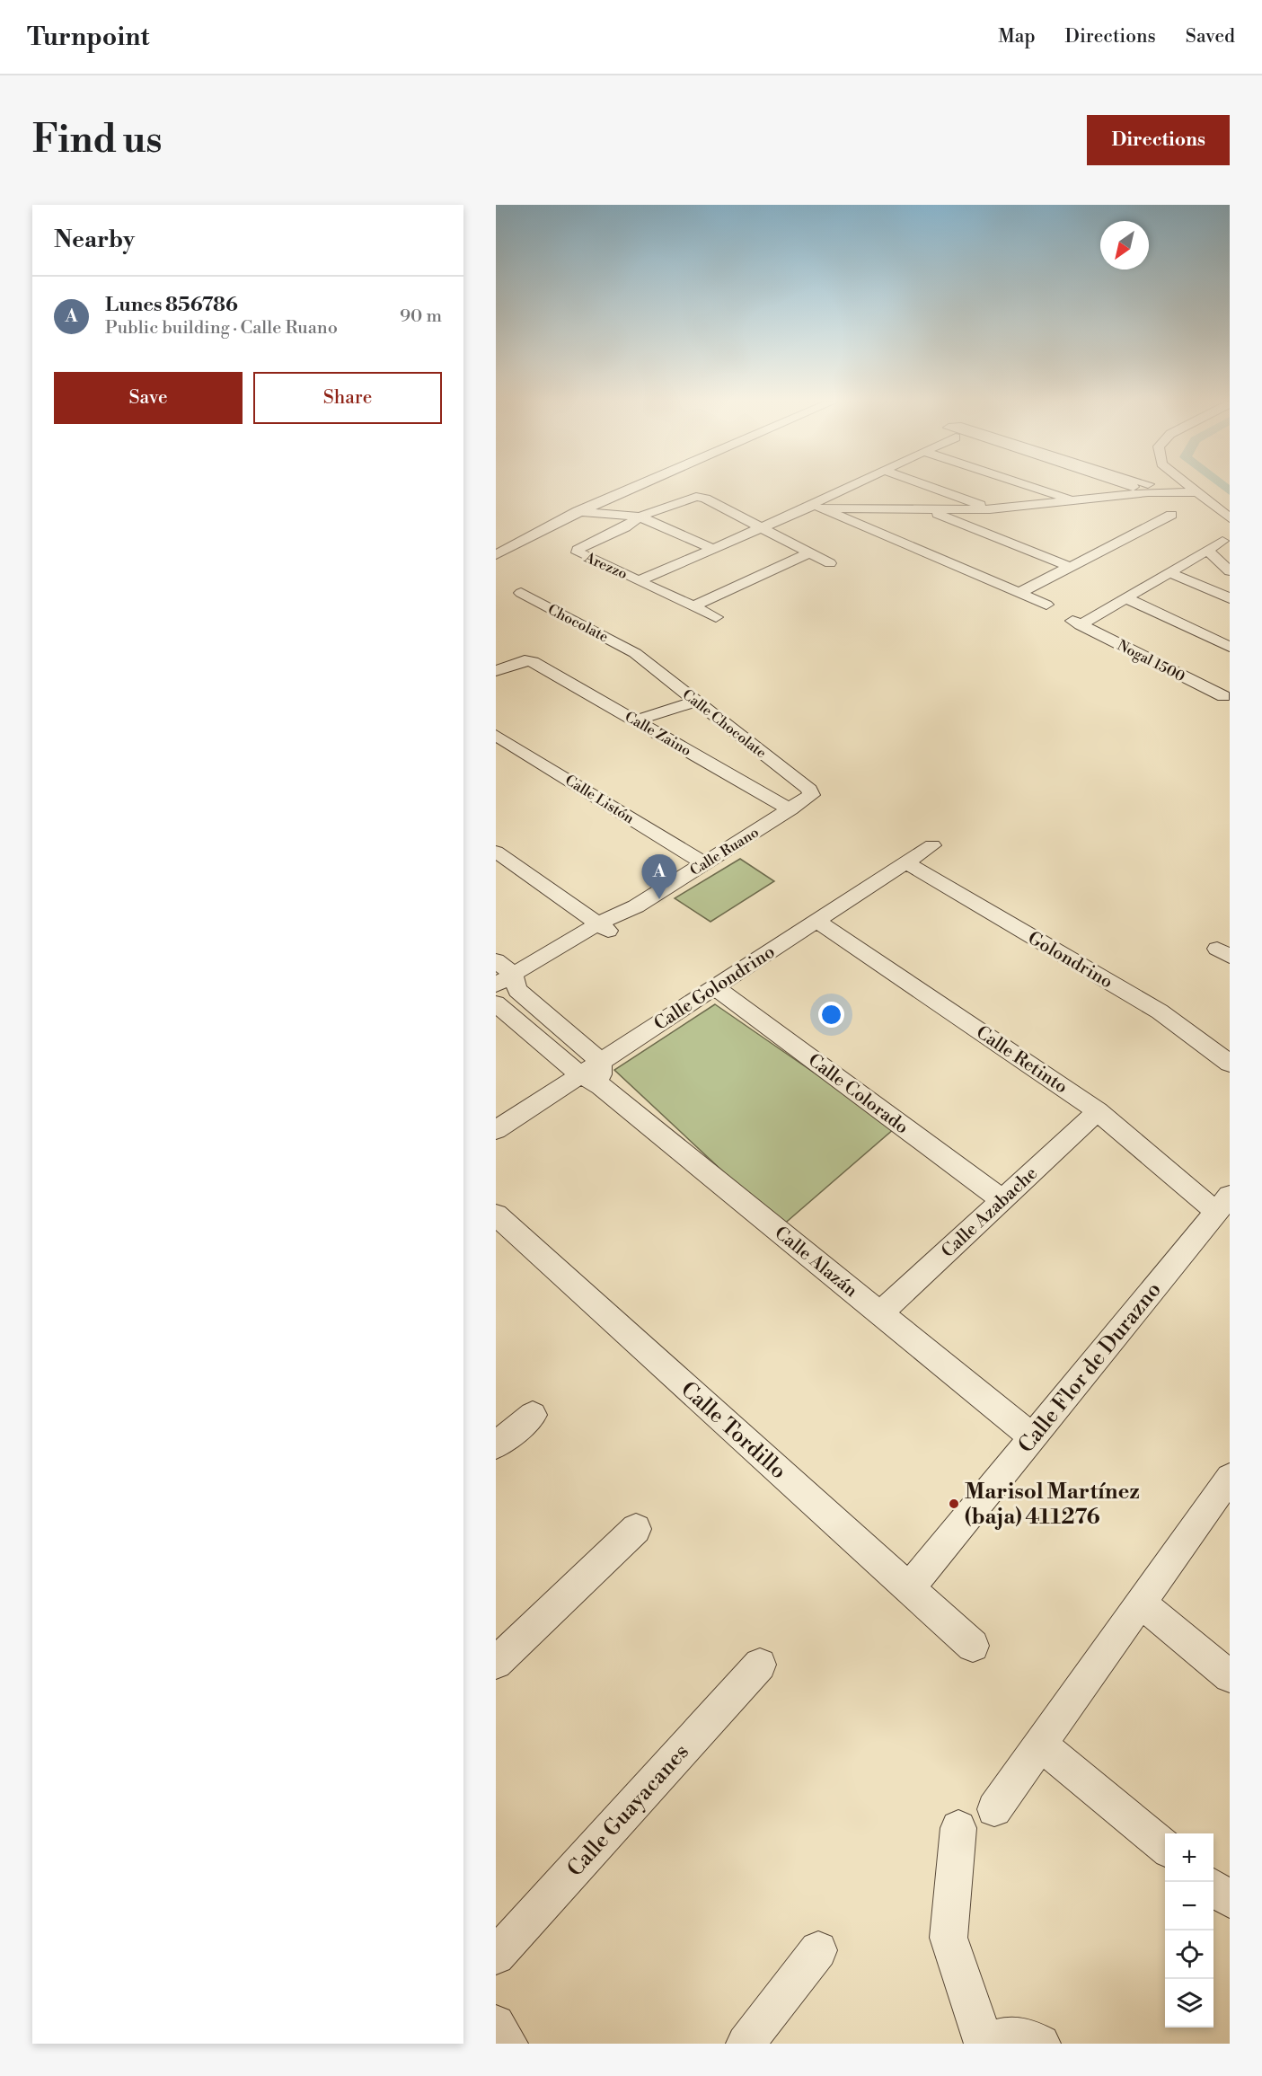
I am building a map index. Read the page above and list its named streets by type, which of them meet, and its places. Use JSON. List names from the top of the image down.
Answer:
{
  "streets": {
    "street": [
      "Arezzo",
      "Chocolate",
      "Nogal 1500",
      "Calle Chocolate",
      "Calle Zaino",
      "Calle Listón",
      "Calle Ruano",
      "Golondrino",
      "Calle Golondrino",
      "Calle Retinto",
      "Calle Colorado",
      "Calle Azabache",
      "Calle Alazán",
      "Calle Flor de Durazno",
      "Calle Tordillo",
      "Calle Guayacanes"
    ]
  },
  "crossings": [
    ["Chocolate", "Calle Chocolate"],
    ["Calle Chocolate", "Calle Ruano"],
    ["Calle Zaino", "Calle Ruano"],
    ["Calle Listón", "Calle Ruano"],
    ["Calle Ruano", "Calle Alazán"],
    ["Golondrino", "Calle Golondrino"],
    ["Calle Golondrino", "Calle Retinto"],
    ["Calle Golondrino", "Calle Colorado"],
    ["Calle Golondrino", "Calle Alazán"],
    ["Calle Retinto", "Calle Azabache"],
    ["Calle Retinto", "Calle Flor de Durazno"],
    ["Calle Colorado", "Calle Azabache"],
    ["Calle Azabache", "Calle Alazán"],
    ["Calle Alazán", "Calle Flor de Durazno"],
    ["Calle Flor de Durazno", "Calle Tordillo"]
  ],
  "places": ["Marisol Martínez (baja) 411276"],
  "north": "bottom left",
  "page": {
    "header": "Turnpoint",
    "nav": ["Map", "Directions", "Saved"],
    "buttons": [
      "Directions",
      ["Save", "Share"]
    ],
    "title": "Find us",
    "heading": "Nearby",
    "list": [
      {
        "mark": "A",
        "name": "Lunes 856786",
        "note": "Public building · Calle Ruano",
        "value": "90 m"
      }
    ],
    "pins": "A",
    "map_buttons": ["+", "−"]
  }
}
